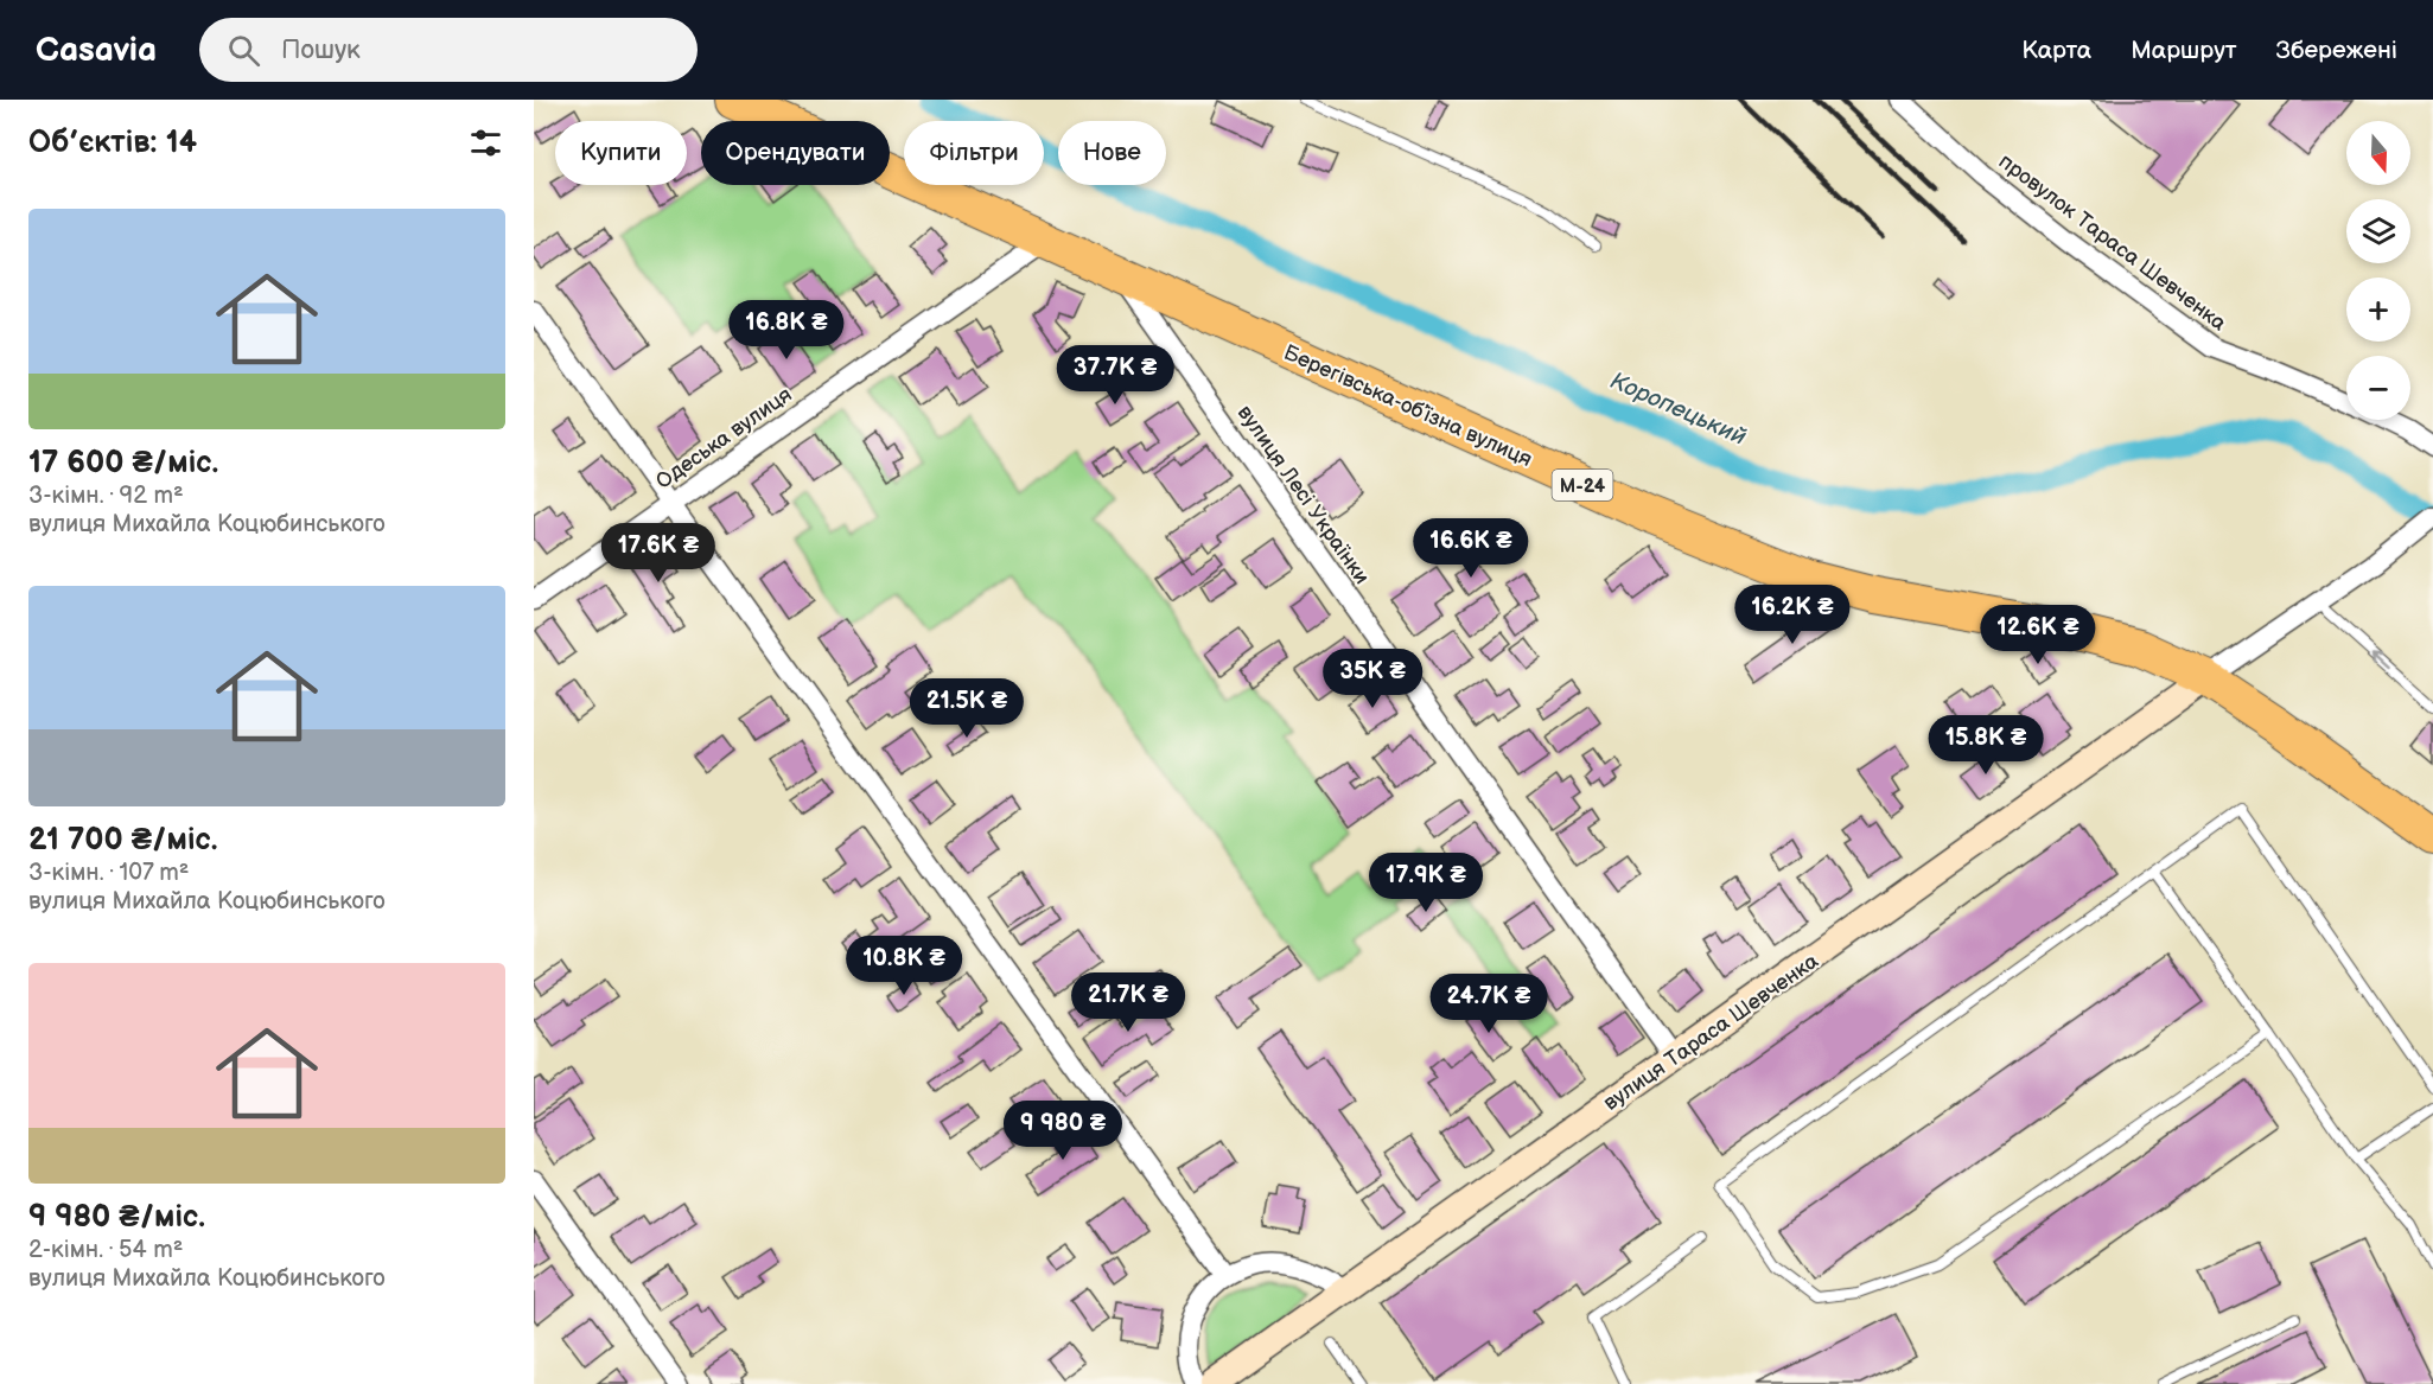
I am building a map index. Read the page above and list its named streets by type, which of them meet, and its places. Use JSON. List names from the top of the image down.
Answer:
{
  "streets": {
    "highway": ["Берегівська-обʼїзна вулиця", "М-24"],
    "street": [
      "провулок Тараса Шевченка",
      "Одеська вулиця",
      "вулиця Лесі Українки",
      "вулиця Тараса Шевченка"
    ]
  },
  "crossings": [
    ["Берегівська-обʼїзна вулиця", "Одеська вулиця"],
    ["Берегівська-обʼїзна вулиця", "вулиця Лесі Українки"],
    ["Берегівська-обʼїзна вулиця", "вулиця Тараса Шевченка"],
    ["вулиця Лесі Українки", "вулиця Тараса Шевченка"]
  ],
  "water": ["Коропецький"],
  "north": "bottom",
  "page": {
    "header": "Casavia",
    "search": "Пошук",
    "nav": ["Карта", "Маршрут", "Збережені"],
    "heading": "Об’єктів: 14",
    "map_buttons": ["+", "−"],
    "chip": [
      "Купити",
      "Орендувати",
      "Фільтри",
      "Нове"
    ],
    "list": [
      {
        "name": "17 600 ₴/міс.",
        "note": "3-кімн. · 92 m² · вулиця Михайла Коцюбинського"
      },
      {
        "name": "21 700 ₴/міс.",
        "note": "3-кімн. · 107 m² · вулиця Михайла Коцюбинського"
      },
      {
        "name": "9 980 ₴/міс.",
        "note": "2-кімн. · 54 m² · вулиця Михайла Коцюбинського"
      }
    ],
    "price": [
      "16.8K ₴",
      "37.7K ₴",
      "16.6K ₴",
      "17.6K ₴",
      "16.2K ₴",
      "12.6K ₴",
      "35K ₴",
      "21.5K ₴",
      "15.8K ₴",
      "17.9K ₴",
      "10.8K ₴",
      "21.7K ₴",
      "24.7K ₴",
      "9 980 ₴"
    ]
  }
}
